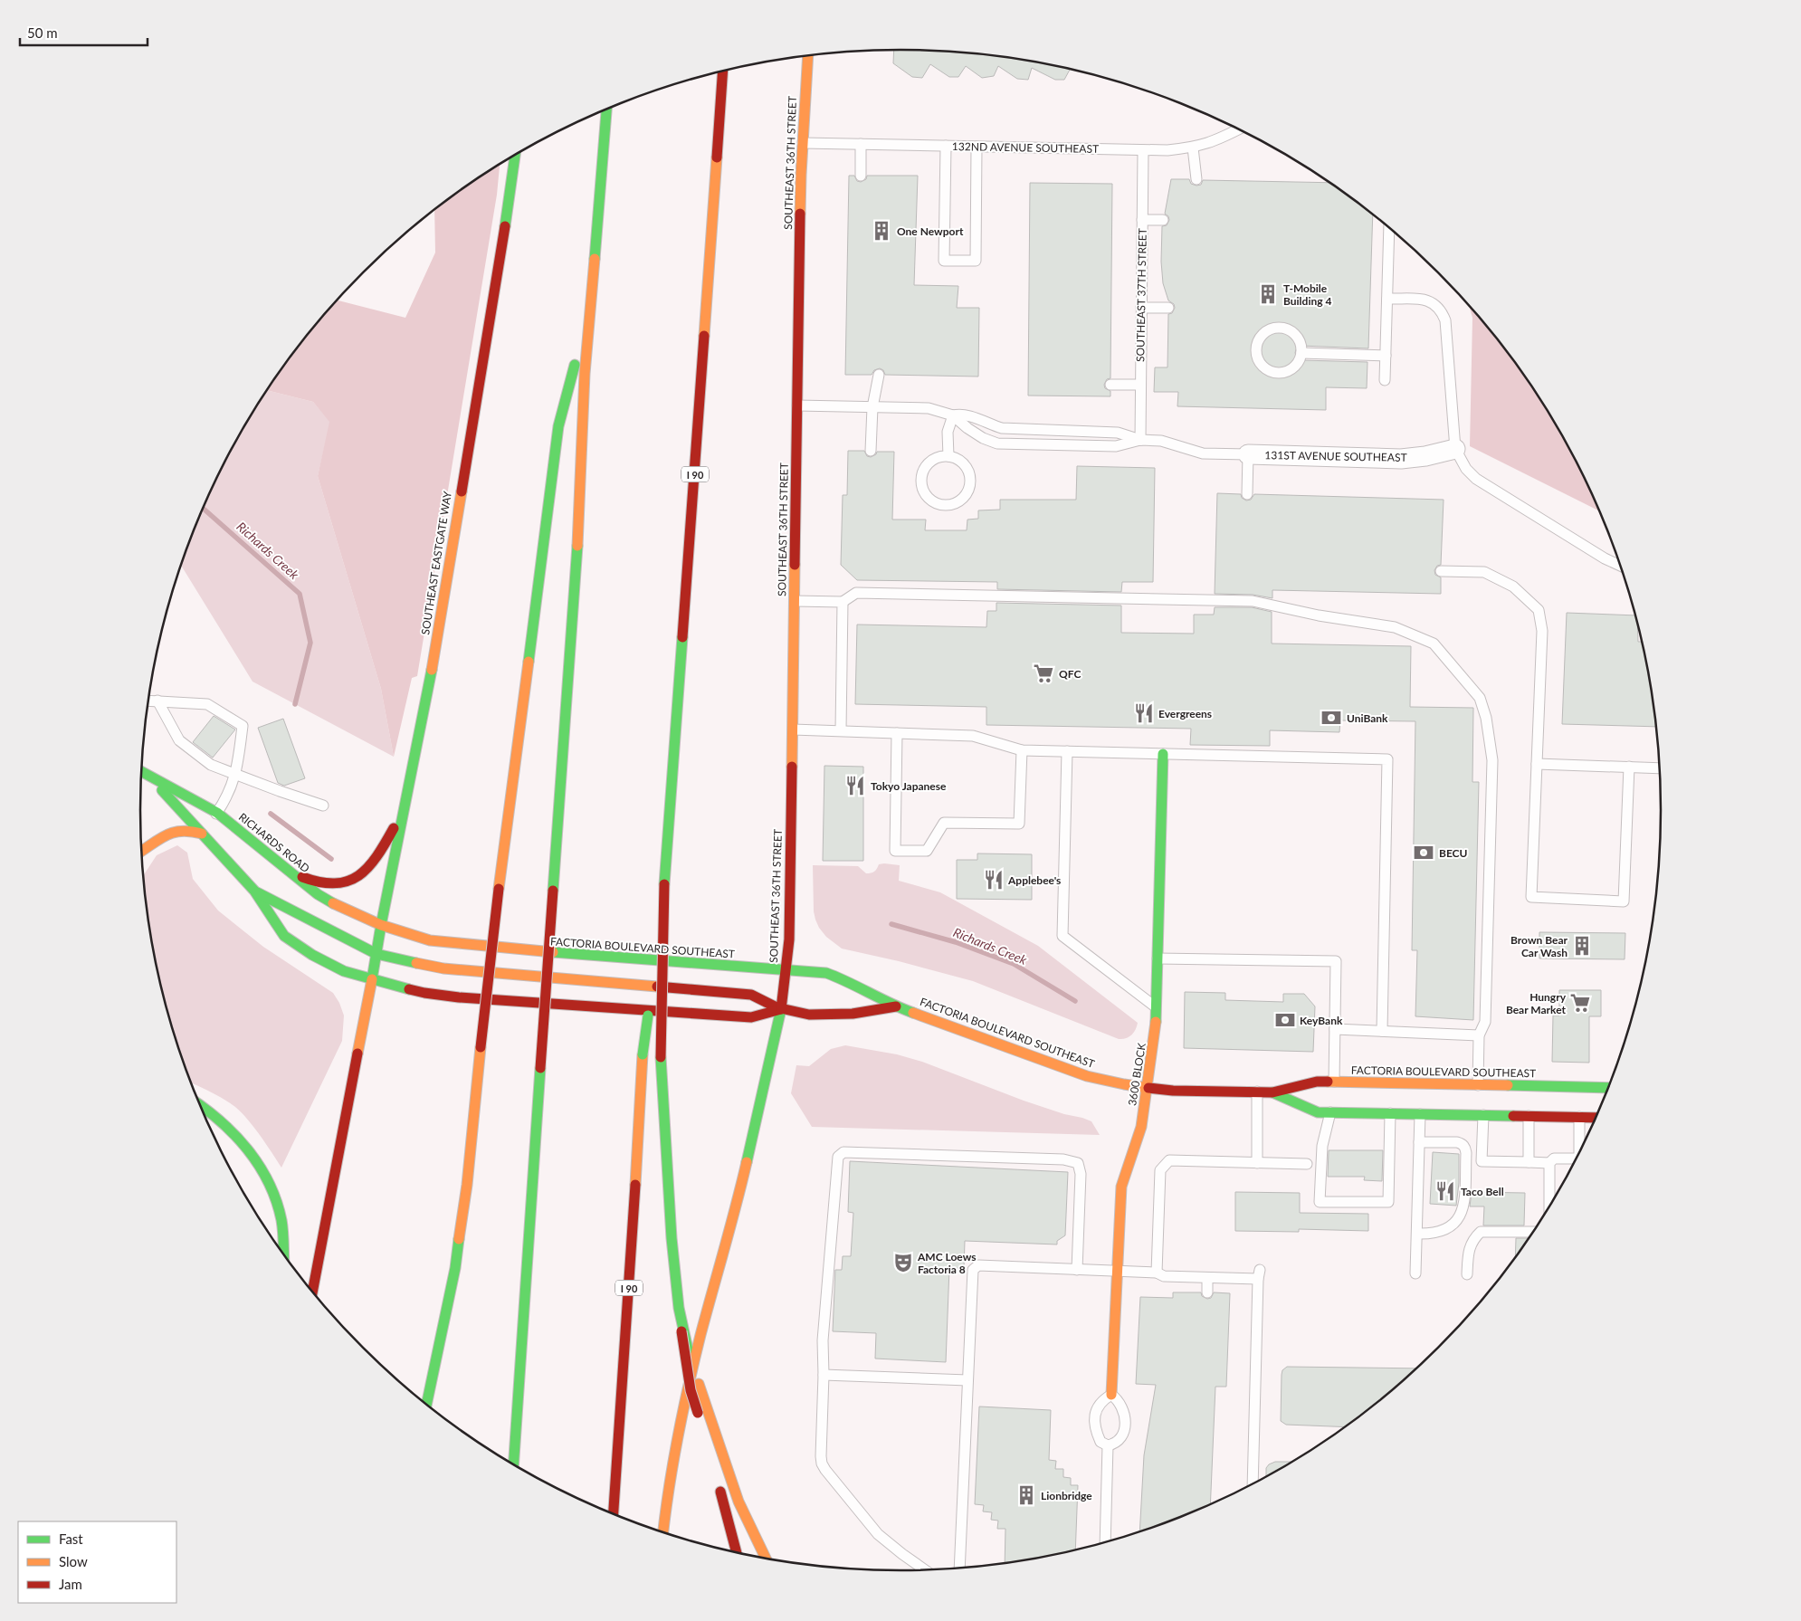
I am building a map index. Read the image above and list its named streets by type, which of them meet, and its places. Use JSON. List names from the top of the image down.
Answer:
{
  "streets": {
    "main road": [
      "SOUTHEAST 36TH STREET",
      "I 90",
      "SOUTHEAST EASTGATE WAY",
      "RICHARDS ROAD",
      "FACTORIA BOULEVARD SOUTHEAST",
      "3600 BLOCK"
    ],
    "street": ["131ST AVENUE SOUTHEAST"],
    "lane": ["132ND AVENUE SOUTHEAST", "SOUTHEAST 37TH STREET"]
  },
  "crossings": [
    ["132ND AVENUE SOUTHEAST", "SOUTHEAST 36TH STREET"],
    ["132ND AVENUE SOUTHEAST", "SOUTHEAST 37TH STREET"],
    ["SOUTHEAST 36TH STREET", "131ST AVENUE SOUTHEAST"],
    ["SOUTHEAST 36TH STREET", "FACTORIA BOULEVARD SOUTHEAST"],
    ["SOUTHEAST 37TH STREET", "131ST AVENUE SOUTHEAST"],
    ["SOUTHEAST EASTGATE WAY", "RICHARDS ROAD"],
    ["SOUTHEAST EASTGATE WAY", "FACTORIA BOULEVARD SOUTHEAST"],
    ["RICHARDS ROAD", "FACTORIA BOULEVARD SOUTHEAST"],
    ["FACTORIA BOULEVARD SOUTHEAST", "3600 BLOCK"]
  ],
  "water": ["Richards Creek"],
  "places": {
    "building": [
      "One Newport",
      "T-Mobile Building 4",
      "Brown Bear Car Wash",
      "Lionbridge"
    ],
    "supermarket": ["QFC", "Hungry Bear Market"],
    "restaurant": [
      "Evergreens",
      "Tokyo Japanese",
      "Applebee's",
      "Taco Bell"
    ],
    "bank": ["UniBank", "BECU", "KeyBank"],
    "theatre": ["AMC Loews Factoria 8"]
  },
  "legend": ["Fast", "Slow", "Jam"],
  "scale_bar": "50 m"
}
